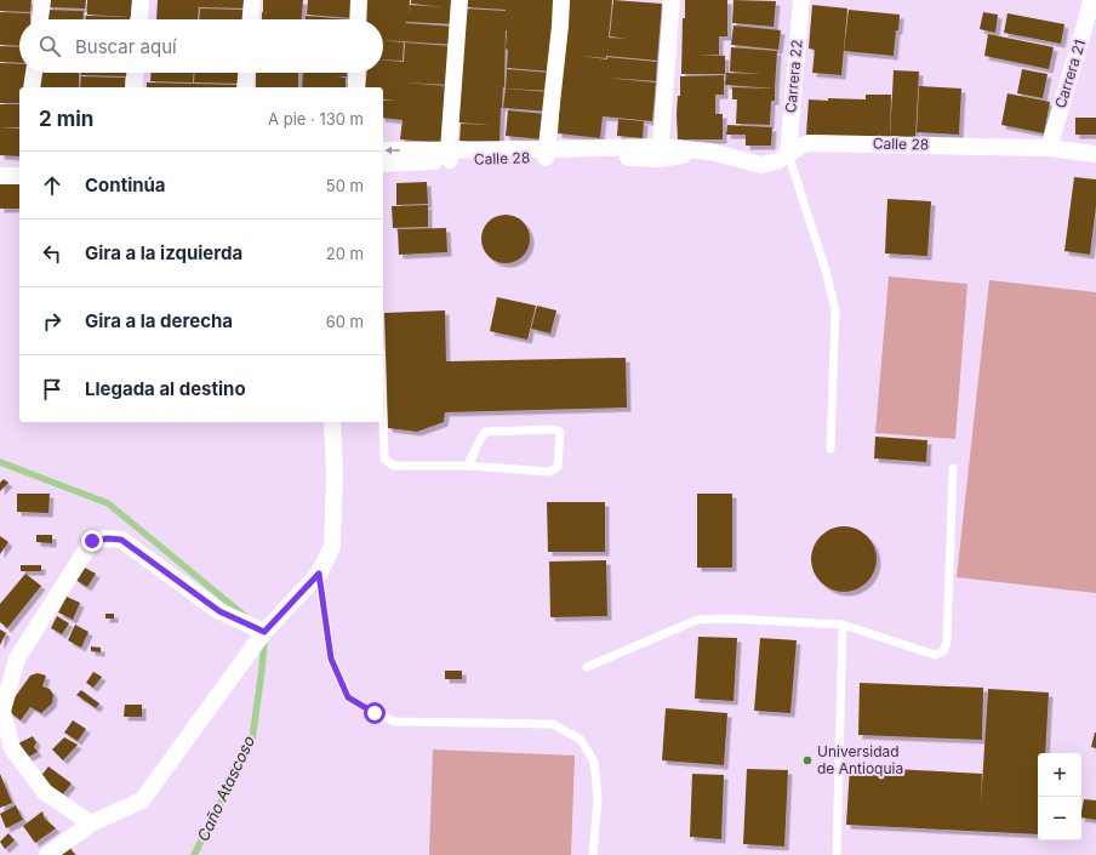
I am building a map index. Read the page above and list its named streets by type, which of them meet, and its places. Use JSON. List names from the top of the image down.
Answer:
{
  "streets": {
    "street": ["Carrera 21", "Carrera 22", "Calle 28"]
  },
  "crossings": [
    ["Carrera 21", "Calle 28"],
    ["Carrera 22", "Calle 28"]
  ],
  "water": ["Caño Atascoso"],
  "places": ["Universidad de Antioquia"],
  "page": {
    "search": "Buscar aquí",
    "heading": ["2 min", "A pie · 130 m"],
    "list": [
      ["Continúa", "50 m"],
      ["Gira a la izquierda", "20 m"],
      ["Gira a la derecha", "60 m"],
      "Llegada al destino"
    ],
    "map_buttons": ["+", "−"]
  }
}
